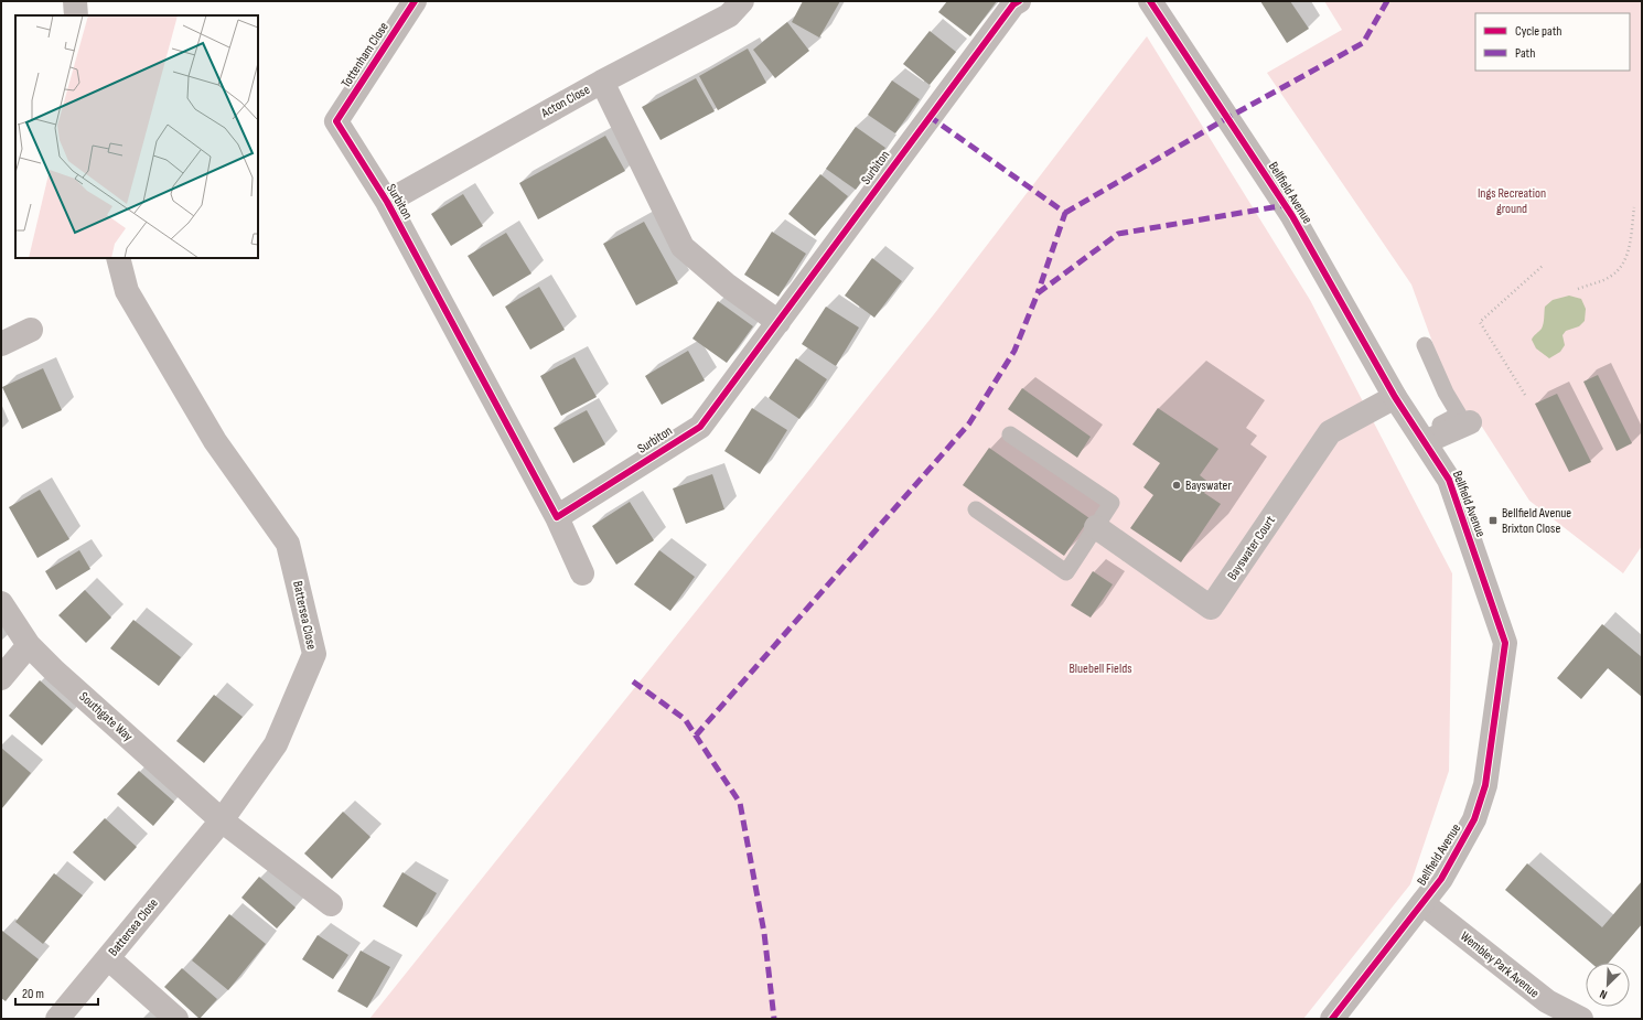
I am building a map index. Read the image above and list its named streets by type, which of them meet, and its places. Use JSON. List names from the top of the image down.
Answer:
{
  "streets": {
    "street": [
      "Tottenham Close",
      "Acton Close",
      "Surbiton",
      "Bellfield Avenue",
      "Bayswater Court",
      "Battersea Close",
      "Southgate Way",
      "Wembley Park Avenue"
    ]
  },
  "crossings": [
    ["Tottenham Close", "Surbiton"],
    ["Acton Close", "Surbiton"],
    ["Bellfield Avenue", "Bayswater Court"],
    ["Bellfield Avenue", "Wembley Park Avenue"],
    ["Battersea Close", "Southgate Way"]
  ],
  "parks": ["Ings Recreation ground", "Bluebell Fields"],
  "places": {
    "other": ["Bayswater"],
    "transit": ["Bellfield Avenue Brixton Close"]
  },
  "legend": ["Cycle path", "Path"],
  "scale_bar": "20 m",
  "north": "bottom left"
}
